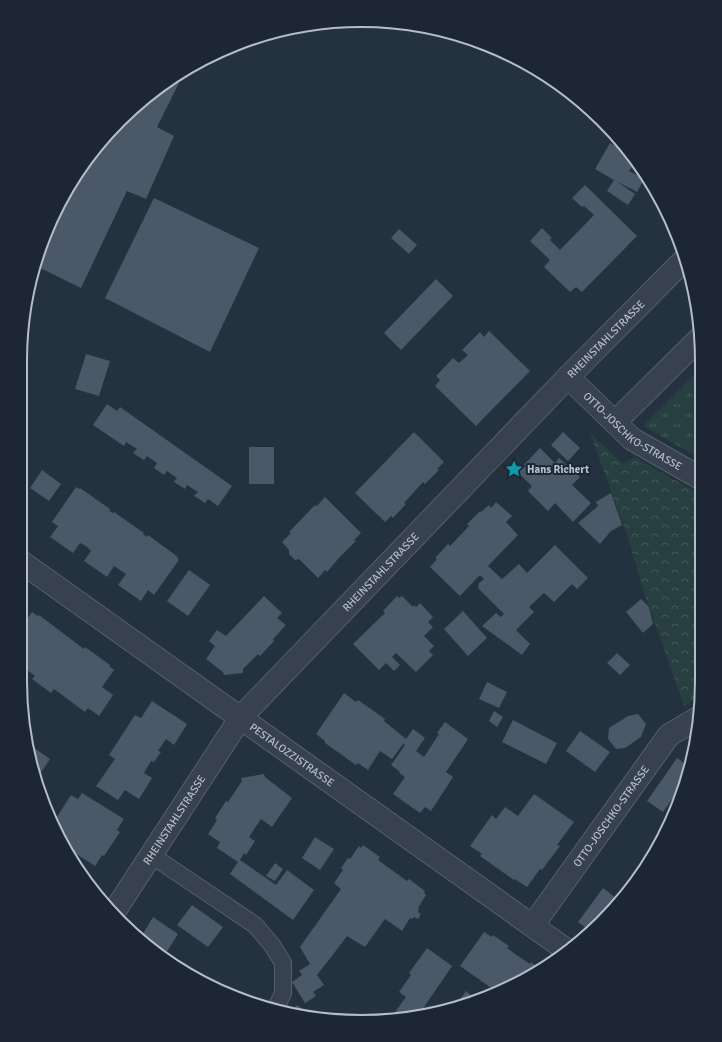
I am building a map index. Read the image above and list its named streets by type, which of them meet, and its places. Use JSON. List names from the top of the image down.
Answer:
{
  "streets": {
    "street": ["RHEINSTAHLSTRASSE", "OTTO-JOSCHKO-STRASSE", "PESTALOZZISTRASSE"]
  },
  "crossings": [
    ["RHEINSTAHLSTRASSE", "OTTO-JOSCHKO-STRASSE"],
    ["RHEINSTAHLSTRASSE", "PESTALOZZISTRASSE"],
    ["OTTO-JOSCHKO-STRASSE", "PESTALOZZISTRASSE"]
  ],
  "places": {
    "place": ["Hans Richert"]
  }
}
